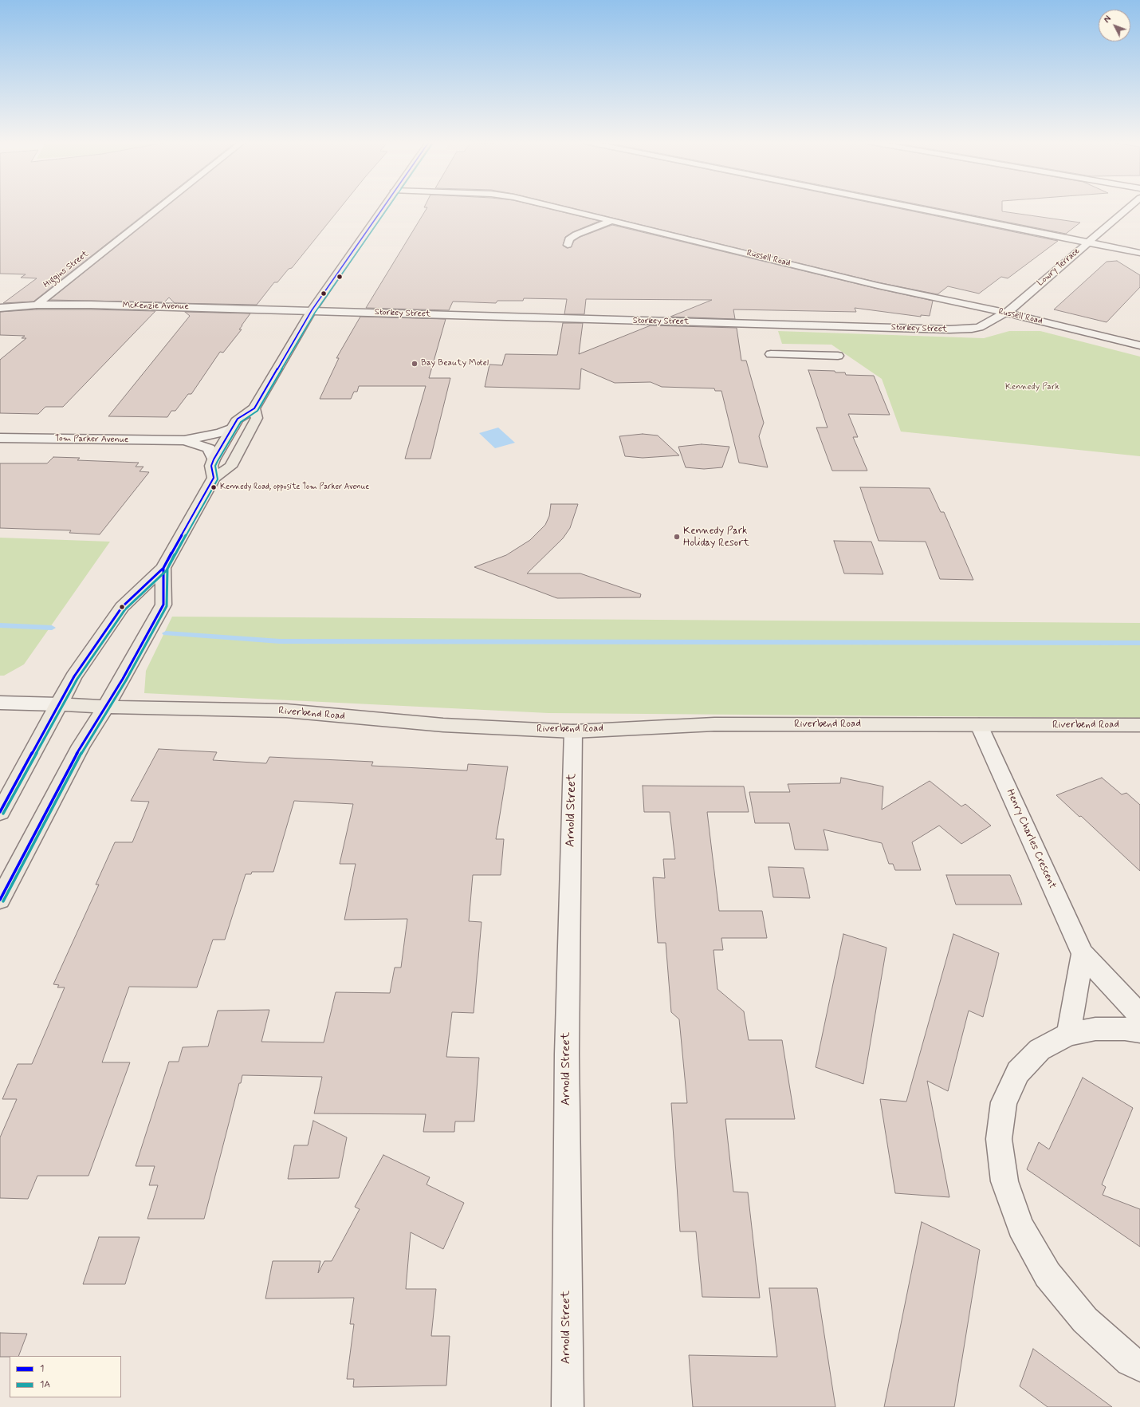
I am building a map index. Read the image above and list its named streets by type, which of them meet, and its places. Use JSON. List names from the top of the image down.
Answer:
{
  "streets": {
    "main road": ["Riverbend Road"],
    "street": [
      "Russell Road",
      "Lowry Terrace",
      "Higgins Street",
      "McKenzie Avenue",
      "Storkey Street",
      "Tom Parker Avenue",
      "Arnold Street",
      "Henry Charles Crescent"
    ]
  },
  "crossings": [
    ["Russell Road", "Lowry Terrace"],
    ["Russell Road", "Storkey Street"],
    ["Lowry Terrace", "Storkey Street"],
    ["Higgins Street", "McKenzie Avenue"],
    ["McKenzie Avenue", "Storkey Street"],
    ["Riverbend Road", "Arnold Street"],
    ["Riverbend Road", "Henry Charles Crescent"]
  ],
  "parks": ["Kennedy Park"],
  "places": ["Bay Beauty Motel", "Kennedy Road, opposite Tom Parker Avenue", "Kennedy Park Holiday Resort"],
  "lines": ["transit line 1", "transit line 1A"],
  "legend": ["1", "1A"],
  "north": "top left"
}
